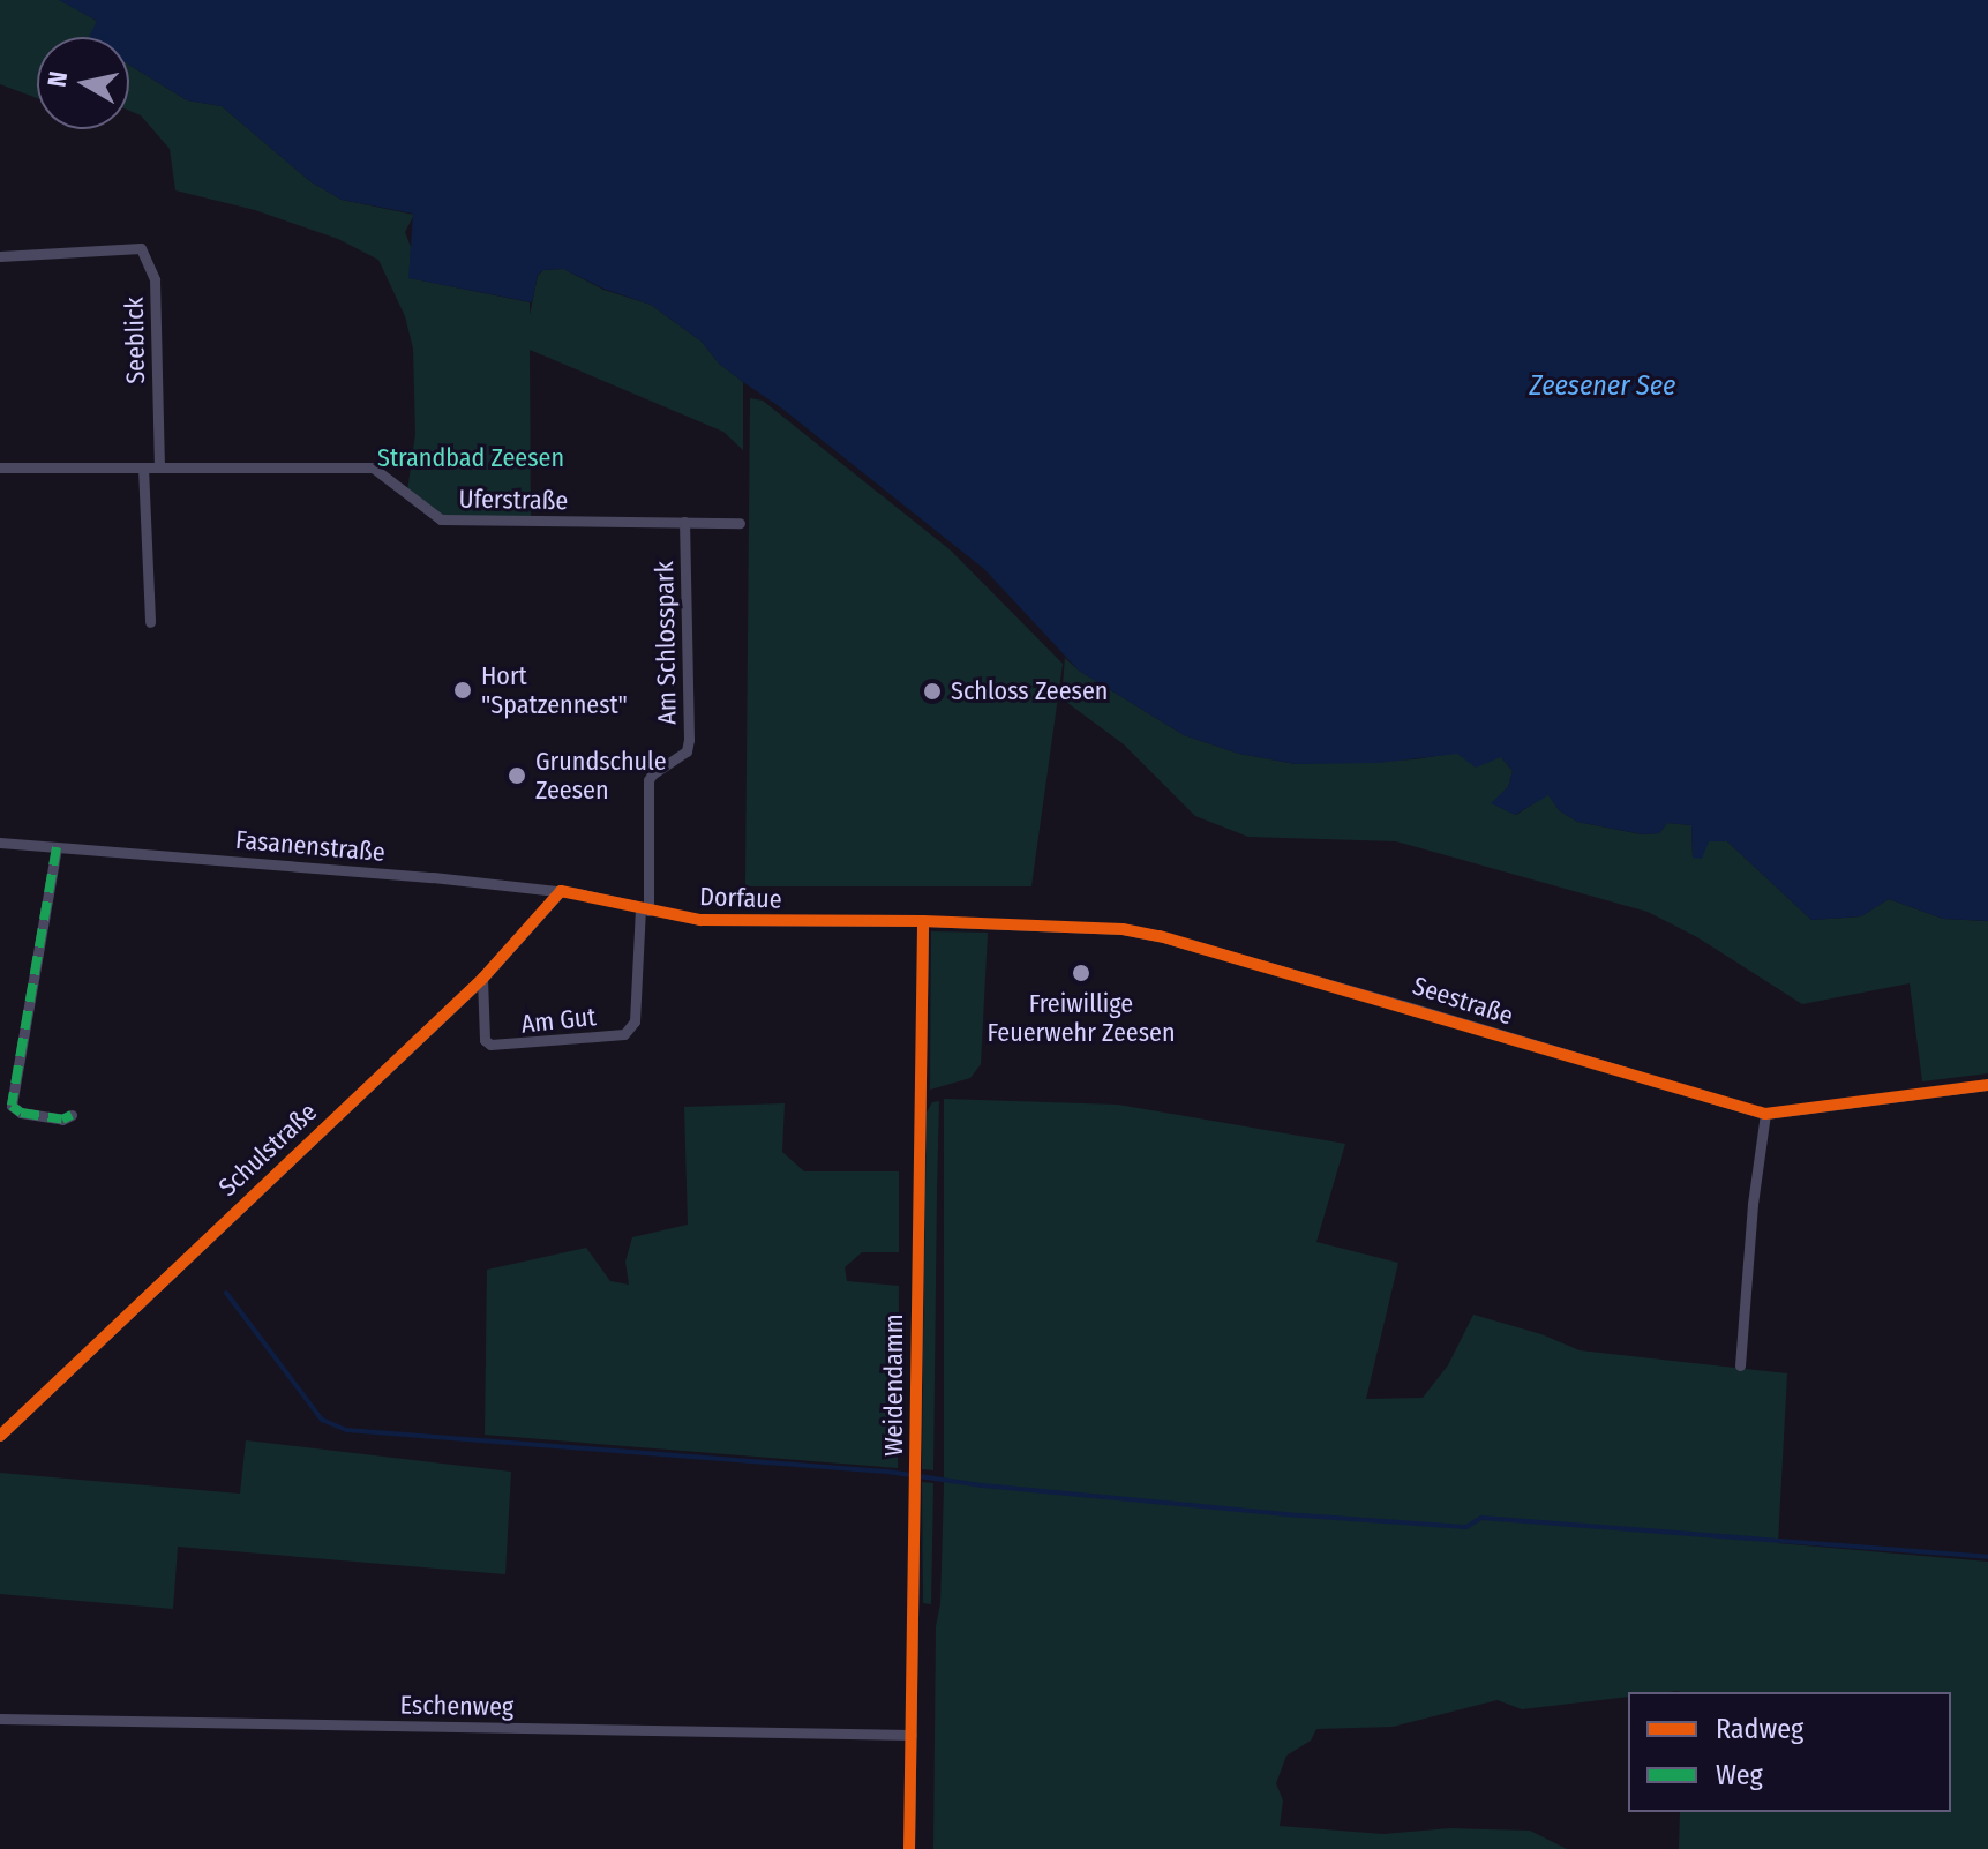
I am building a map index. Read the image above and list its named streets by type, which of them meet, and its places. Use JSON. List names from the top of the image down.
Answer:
{
  "streets": {
    "street": [
      "Seeblick",
      "Uferstraße",
      "Am Schlosspark",
      "Fasanenstraße",
      "Dorfaue",
      "Seestraße",
      "Am Gut",
      "Schulstraße",
      "Weidendamm",
      "Eschenweg"
    ]
  },
  "crossings": [
    ["Seeblick", "Uferstraße"],
    ["Uferstraße", "Am Schlosspark"],
    ["Am Schlosspark", "Dorfaue"],
    ["Am Schlosspark", "Am Gut"],
    ["Fasanenstraße", "Dorfaue"],
    ["Fasanenstraße", "Schulstraße"],
    ["Dorfaue", "Seestraße"],
    ["Dorfaue", "Am Gut"],
    ["Dorfaue", "Schulstraße"],
    ["Dorfaue", "Weidendamm"],
    ["Seestraße", "Weidendamm"],
    ["Am Gut", "Schulstraße"],
    ["Weidendamm", "Eschenweg"]
  ],
  "water": ["Zeesener See"],
  "parks": ["Strandbad Zeesen"],
  "places": [
    "Hort \"Spatzennest\"",
    "Schloss Zeesen",
    "Grundschule Zeesen",
    "Freiwillige Feuerwehr Zeesen"
  ],
  "legend": ["Radweg", "Weg"],
  "north": "left"
}
